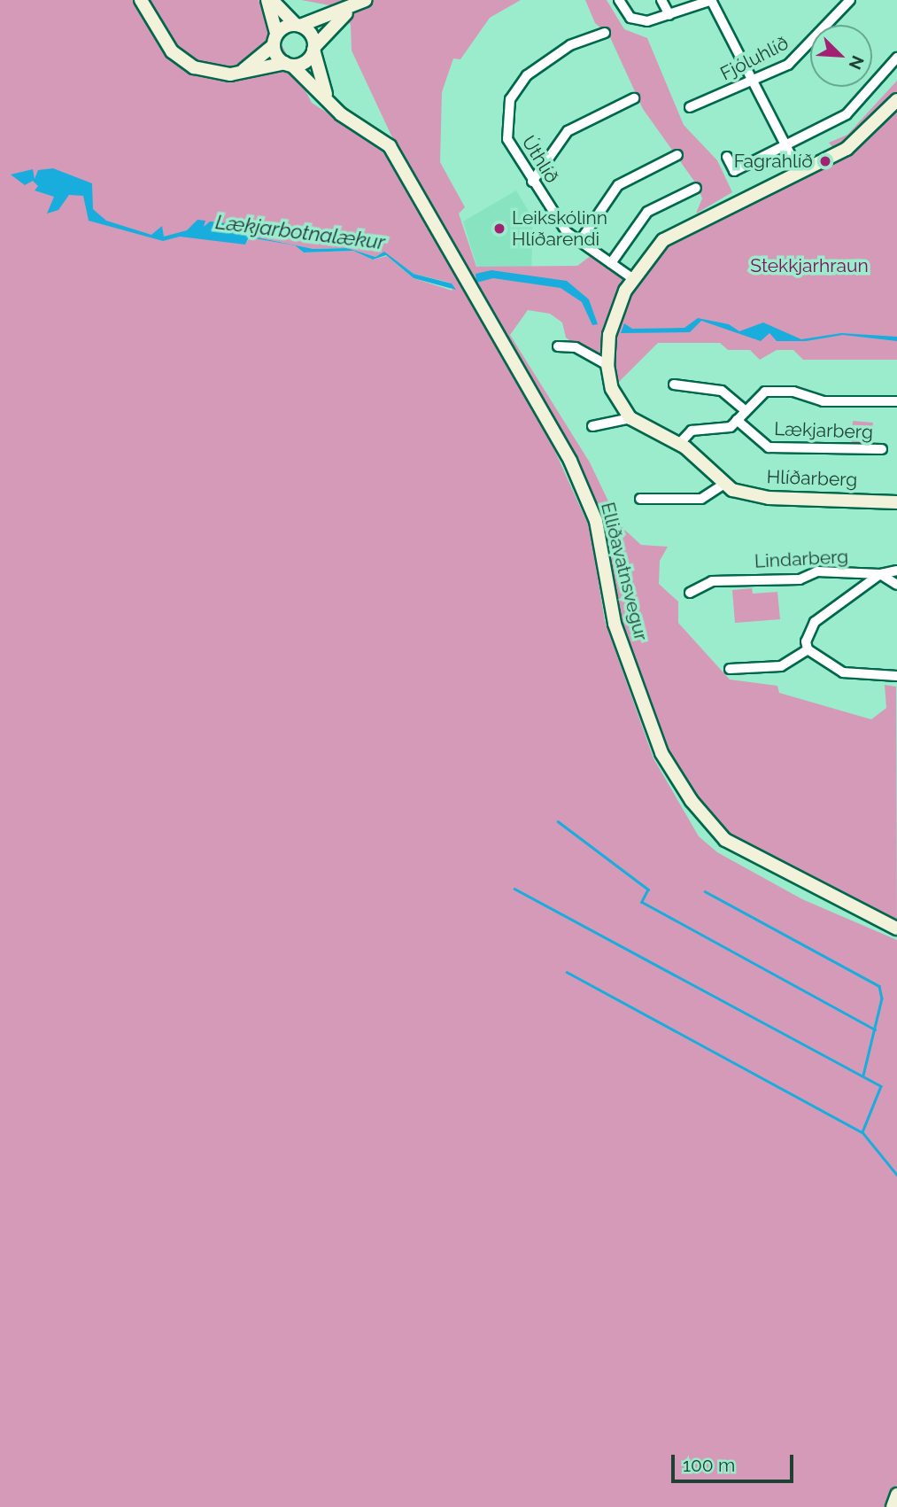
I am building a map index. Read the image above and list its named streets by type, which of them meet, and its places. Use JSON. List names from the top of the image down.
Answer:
{
  "streets": {
    "main road": ["Hlíðarberg", "Elliðavatnsvegur"],
    "street": [
      "Fjóluhlíð",
      "Úthlíð",
      "Lækjarberg",
      "Lindarberg"
    ]
  },
  "crossings": [
    ["Úthlíð", "Hlíðarberg"]
  ],
  "water": ["Lækjarbotnalækur"],
  "parks": ["Stekkjarhraun"],
  "places": ["Fagrahlíð", "Leikskólinn Hlíðarendi"],
  "scale_bar": "100 m",
  "north": "bottom right"
}
